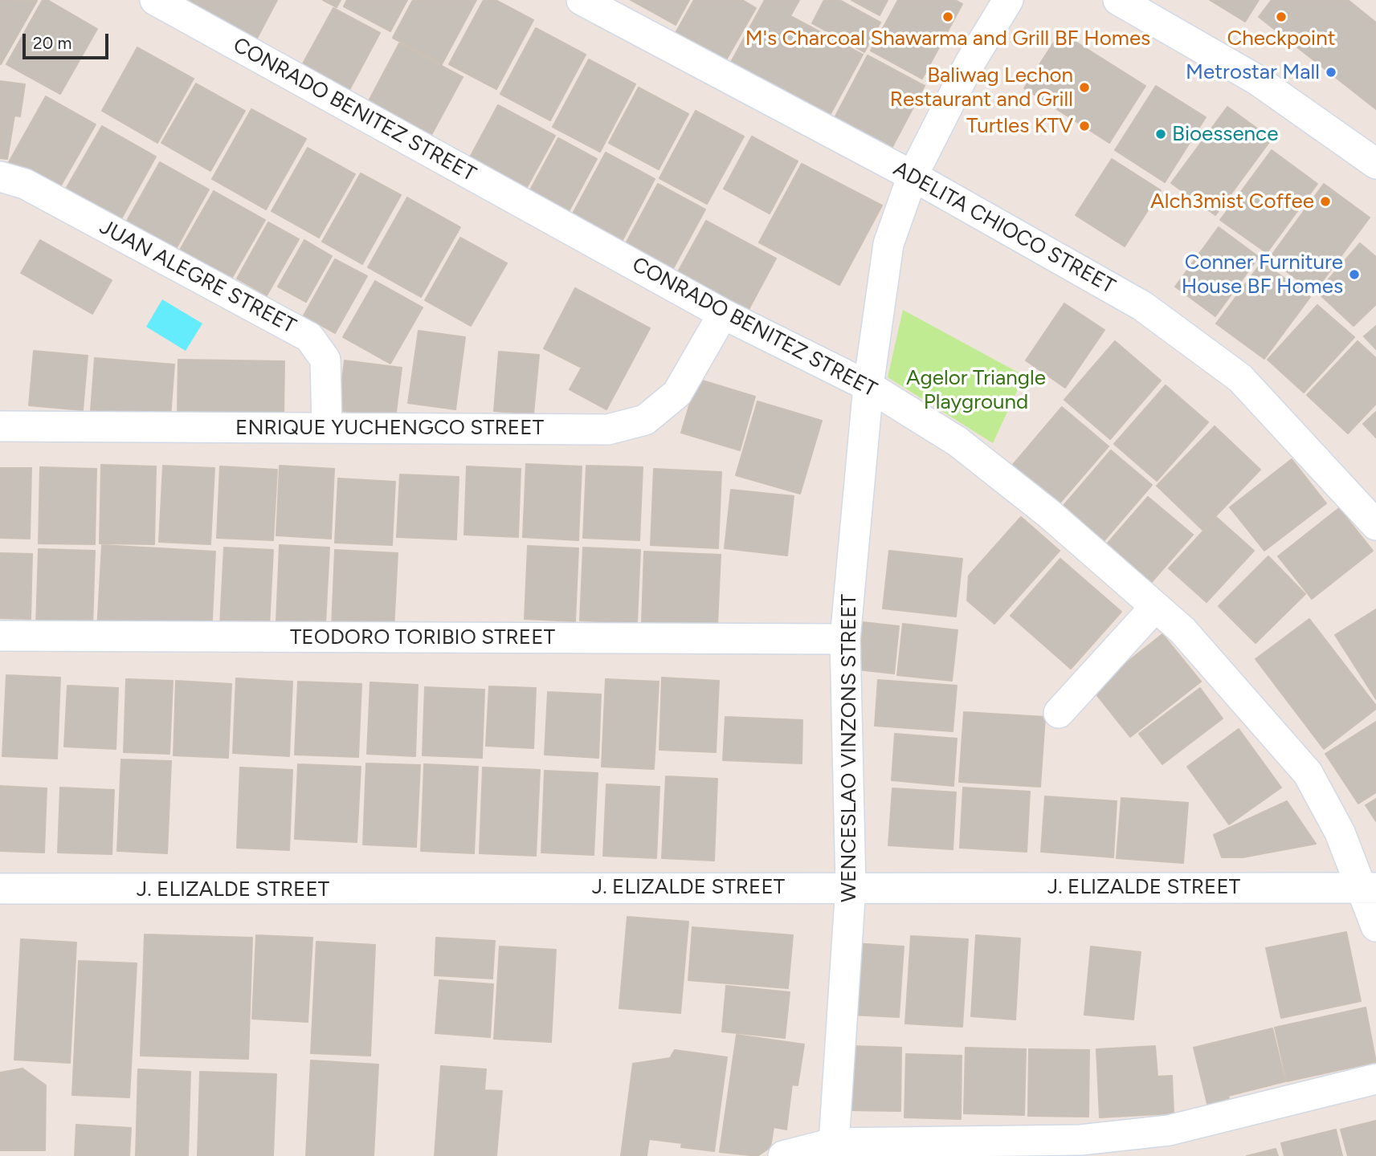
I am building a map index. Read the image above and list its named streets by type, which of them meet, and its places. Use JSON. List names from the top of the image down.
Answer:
{
  "streets": {
    "street": [
      "CONRADO BENITEZ STREET",
      "ADELITA CHIOCO STREET",
      "JUAN ALEGRE STREET",
      "ENRIQUE YUCHENGCO STREET",
      "TEODORO TORIBIO STREET",
      "WENCESLAO VINZONS STREET",
      "J. ELIZALDE STREET"
    ]
  },
  "crossings": [
    ["CONRADO BENITEZ STREET", "ENRIQUE YUCHENGCO STREET"],
    ["CONRADO BENITEZ STREET", "WENCESLAO VINZONS STREET"],
    ["CONRADO BENITEZ STREET", "J. ELIZALDE STREET"],
    ["ADELITA CHIOCO STREET", "WENCESLAO VINZONS STREET"],
    ["JUAN ALEGRE STREET", "ENRIQUE YUCHENGCO STREET"],
    ["TEODORO TORIBIO STREET", "WENCESLAO VINZONS STREET"],
    ["WENCESLAO VINZONS STREET", "J. ELIZALDE STREET"]
  ],
  "parks": ["Agelor Triangle Playground"],
  "places": [
    "M's Charcoal Shawarma and Grill BF Homes",
    "Checkpoint",
    "Metrostar Mall",
    "Baliwag Lechon Restaurant and Grill",
    "Turtles KTV",
    "Bioessence",
    "Alch3mist Coffee",
    "Conner Furniture House BF Homes"
  ],
  "scale_bar": "20 m"
}
